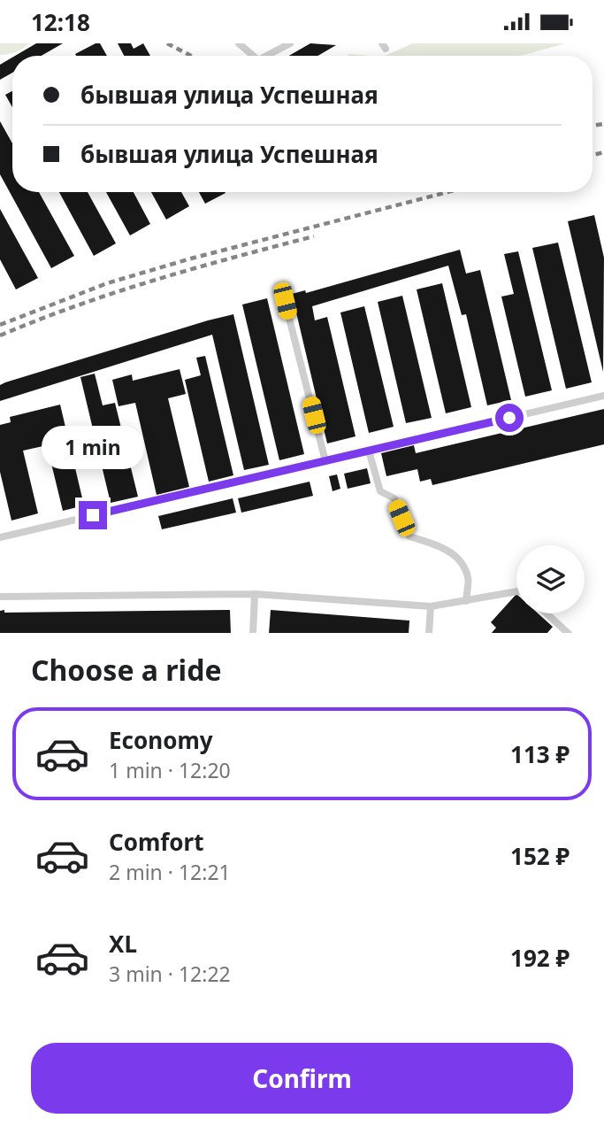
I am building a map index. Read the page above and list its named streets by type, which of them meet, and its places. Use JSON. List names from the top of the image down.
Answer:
{
  "page": {
    "status": "12:18",
    "banner": ["бывшая улица Успешная", "бывшая улица Успешная"],
    "bubble": "1 min",
    "heading": "Choose a ride",
    "list": [
      {
        "name": "Economy",
        "note": "1 min · 12:20",
        "value": "113 ₽"
      },
      {
        "name": "Comfort",
        "note": "2 min · 12:21",
        "value": "152 ₽"
      },
      {
        "name": "XL",
        "note": "3 min · 12:22",
        "value": "192 ₽"
      }
    ],
    "buttons": "Confirm"
  }
}
